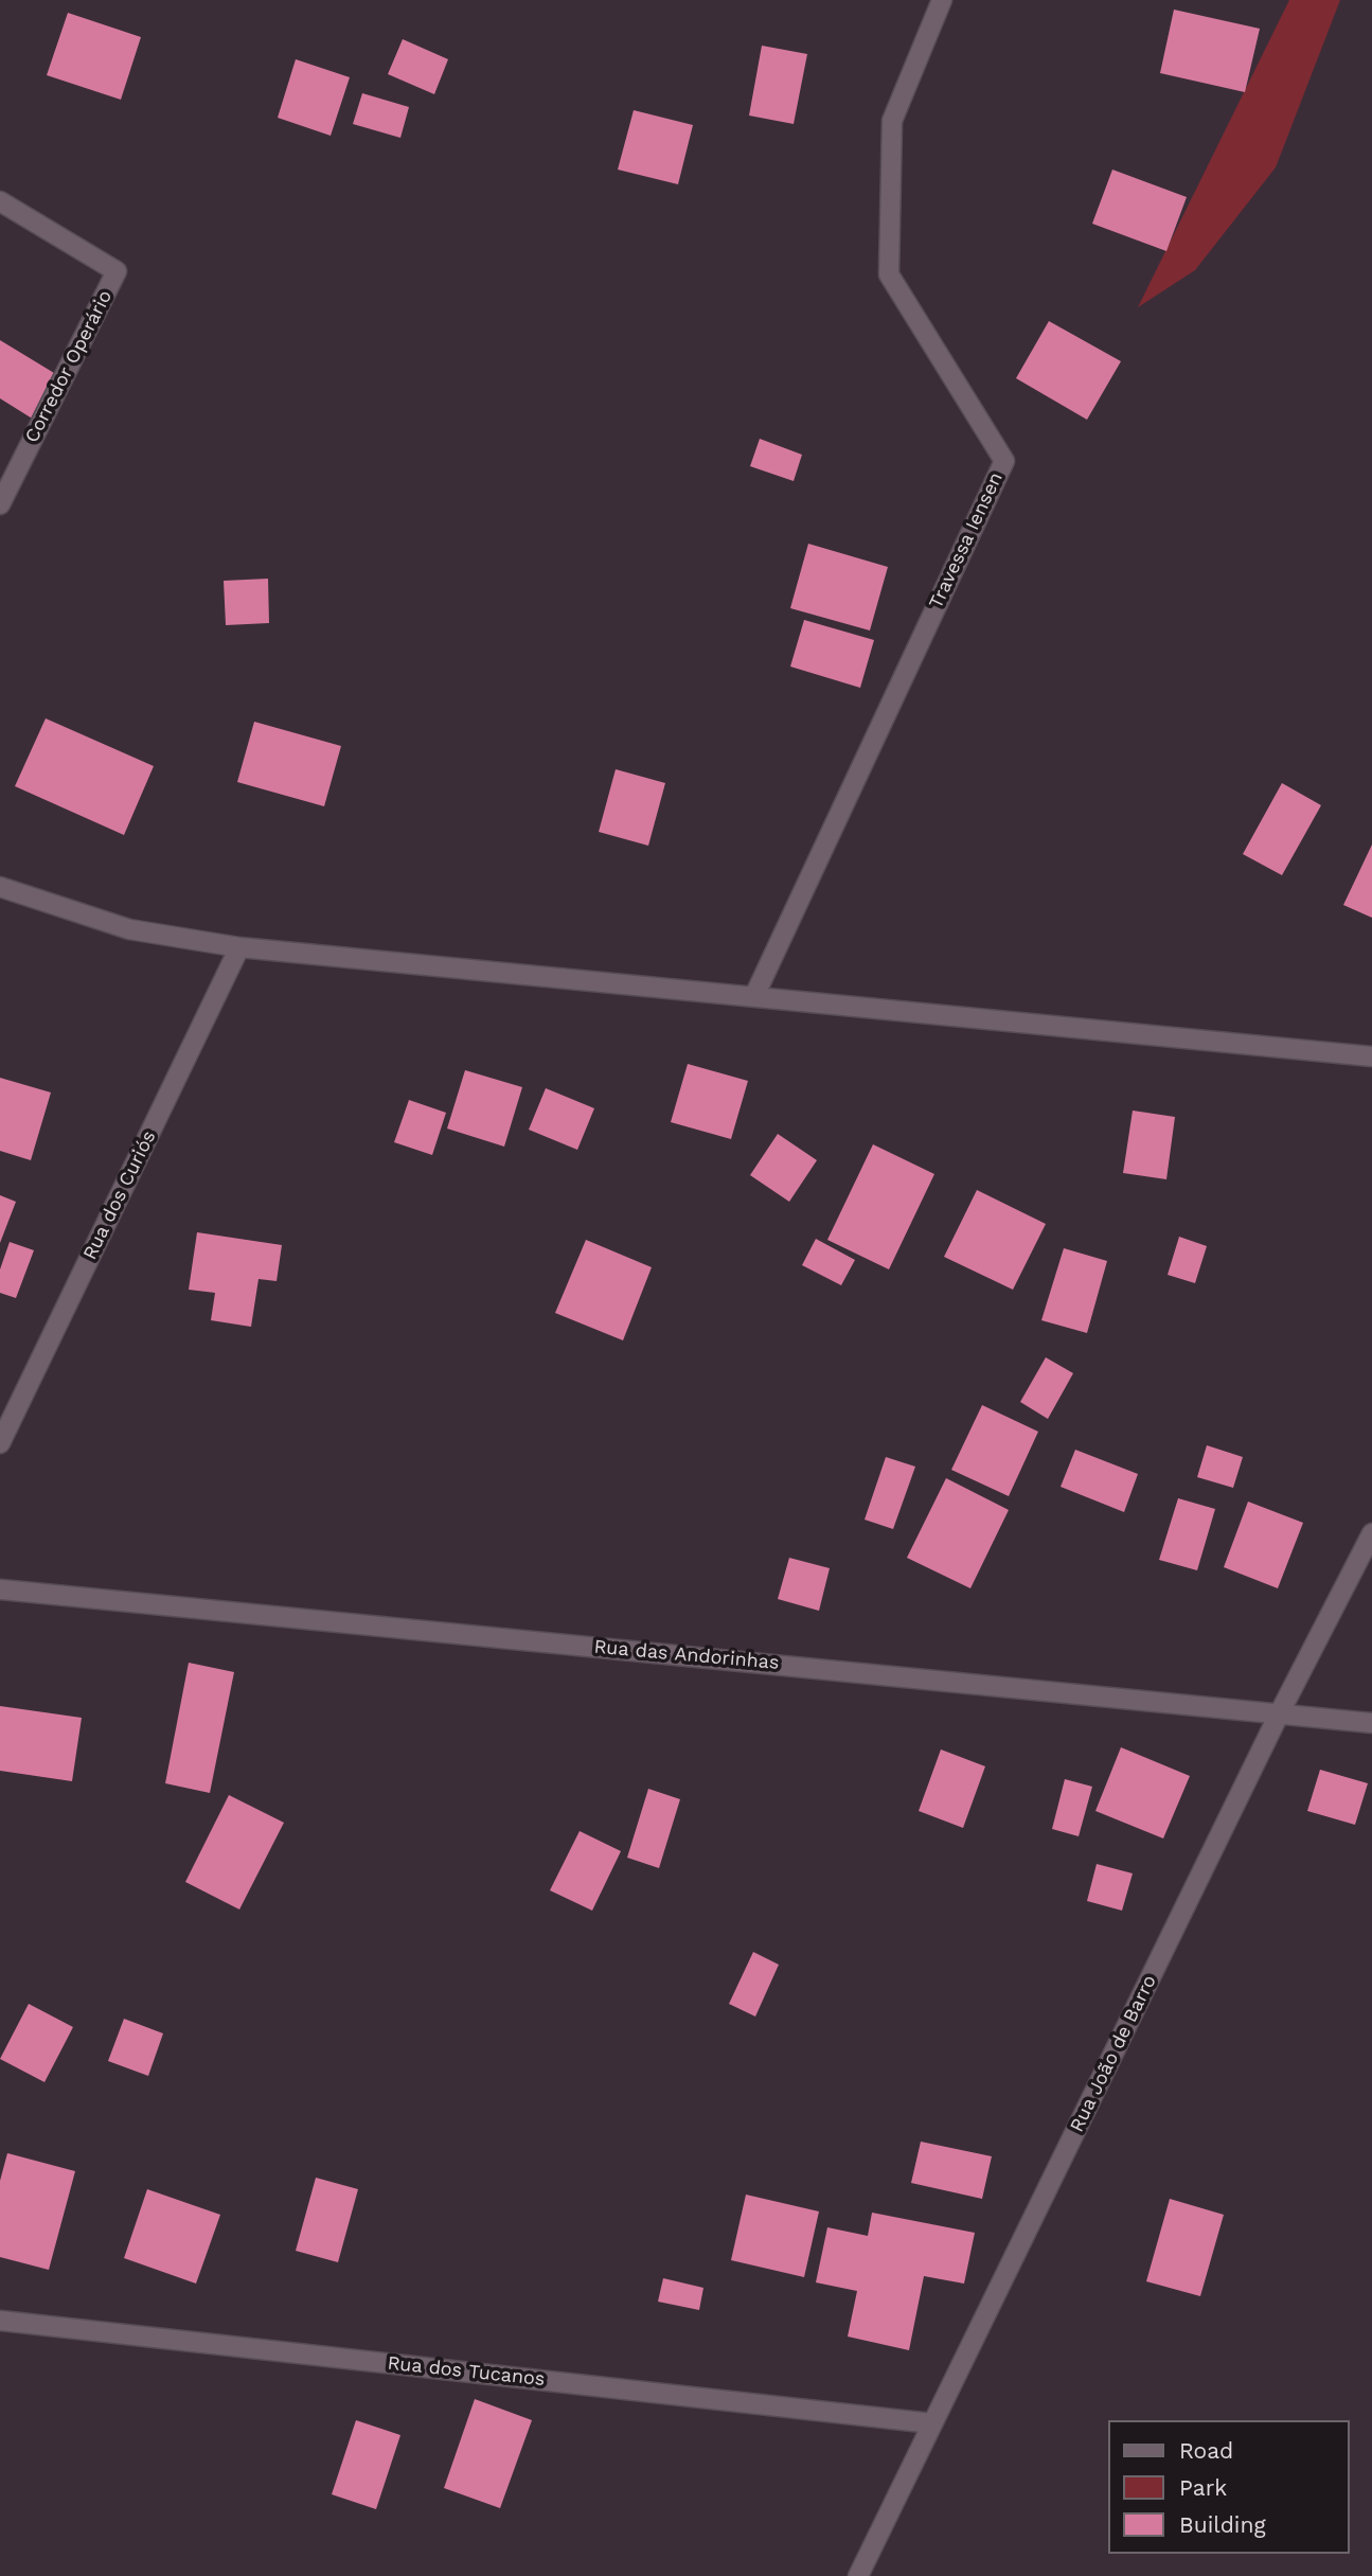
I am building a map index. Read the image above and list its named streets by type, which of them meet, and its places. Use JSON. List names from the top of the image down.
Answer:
{
  "streets": {
    "street": [
      "Corredor Operário",
      "Travessa Iensen",
      "Rua dos Curiós",
      "Rua das Andorinhas",
      "Rua João de Barro",
      "Rua dos Tucanos"
    ]
  },
  "crossings": [
    ["Rua das Andorinhas", "Rua João de Barro"],
    ["Rua João de Barro", "Rua dos Tucanos"]
  ],
  "legend": ["Road", "Park", "Building"]
}
